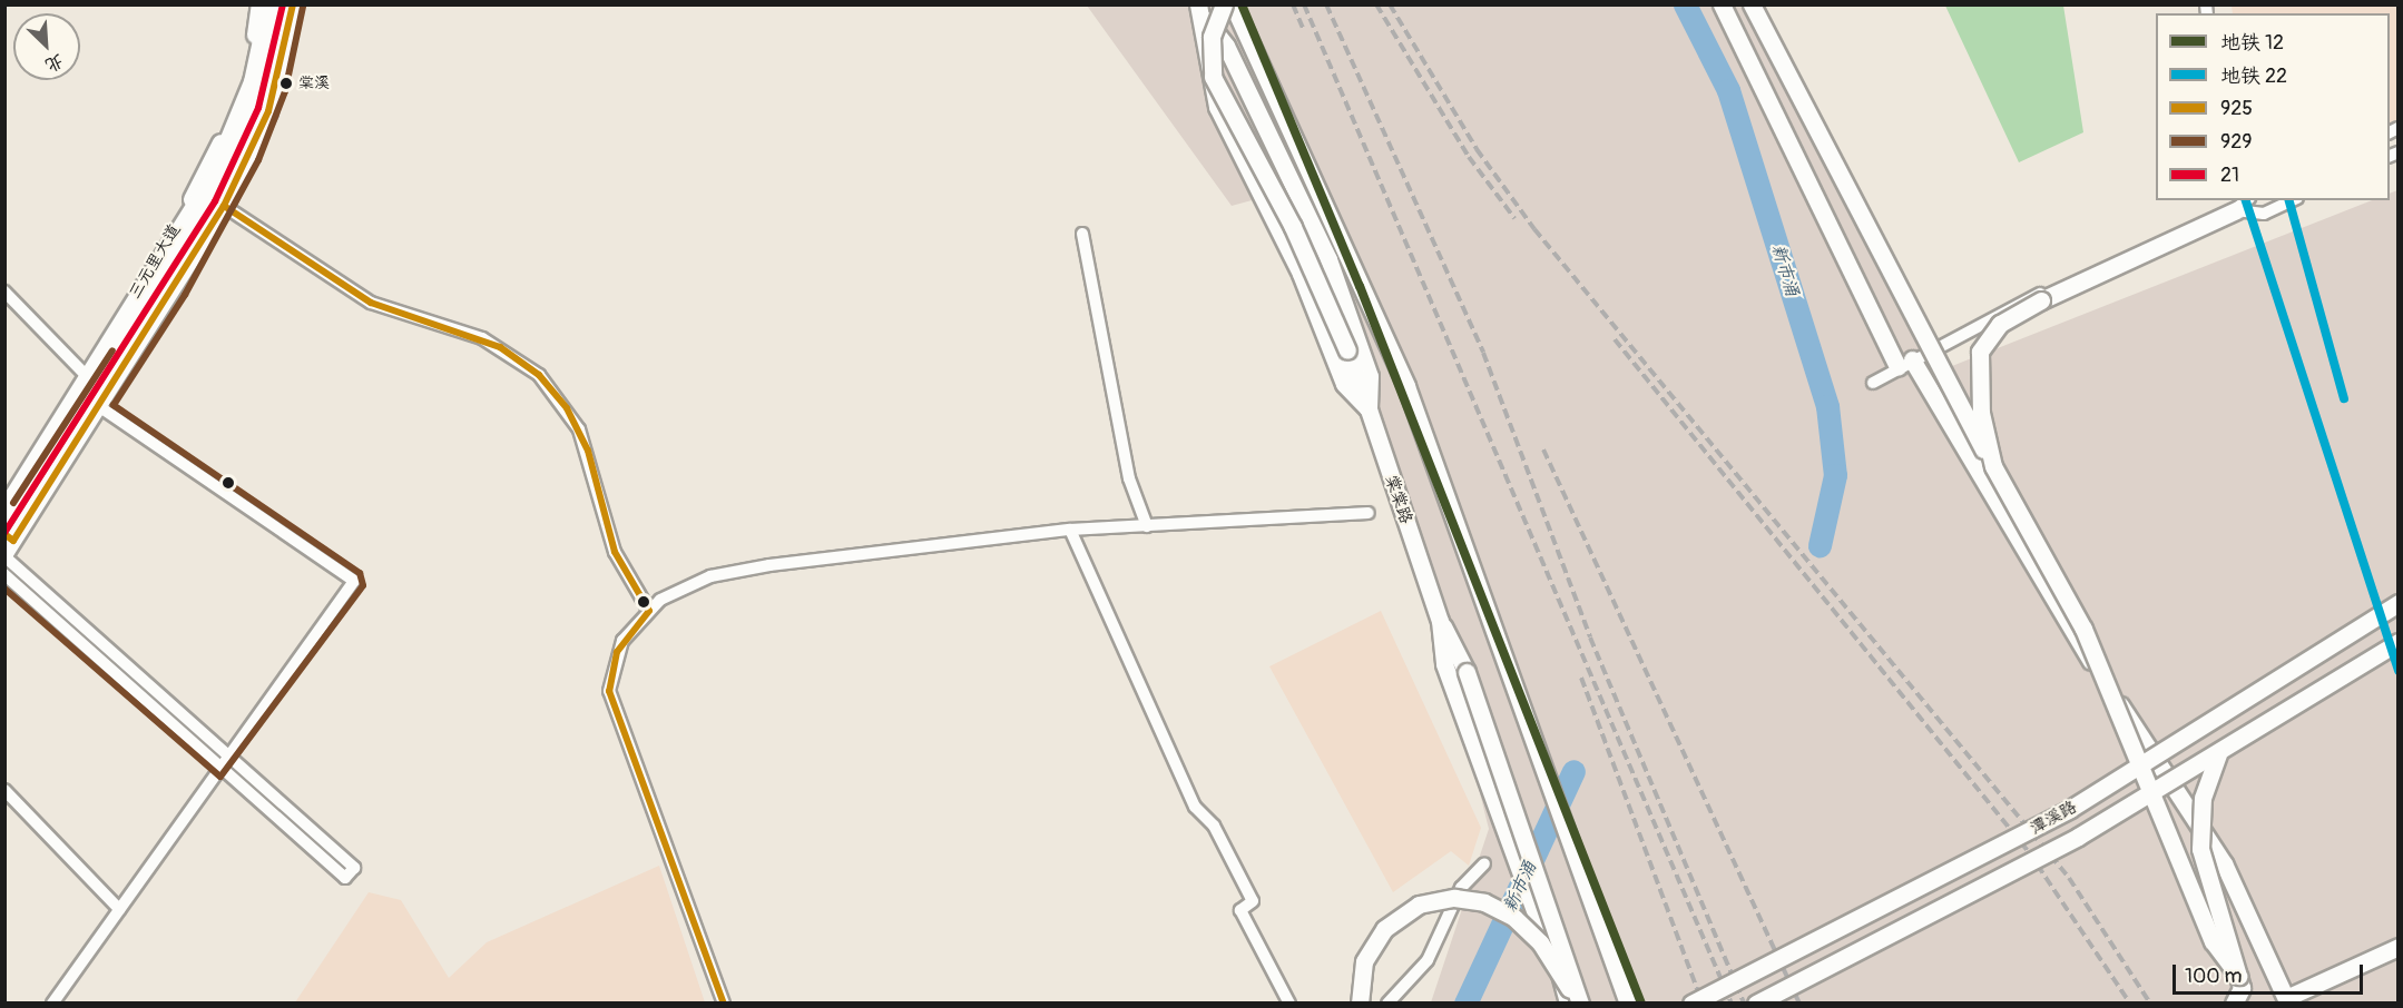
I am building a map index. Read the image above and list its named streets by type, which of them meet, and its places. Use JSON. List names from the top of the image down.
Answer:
{
  "streets": {
    "street": ["三元里大道", "棠棠路", "潭溪路"]
  },
  "water": ["新市涌"],
  "places": ["棠溪"],
  "lines": [
    "metro line 12",
    "transit line 925",
    "transit line 21",
    "transit line 929",
    "metro line 22"
  ],
  "legend": [
    "地铁 12",
    "地铁 22",
    "925",
    "929",
    "21"
  ],
  "scale_bar": "100 m",
  "north": "bottom right"
}
